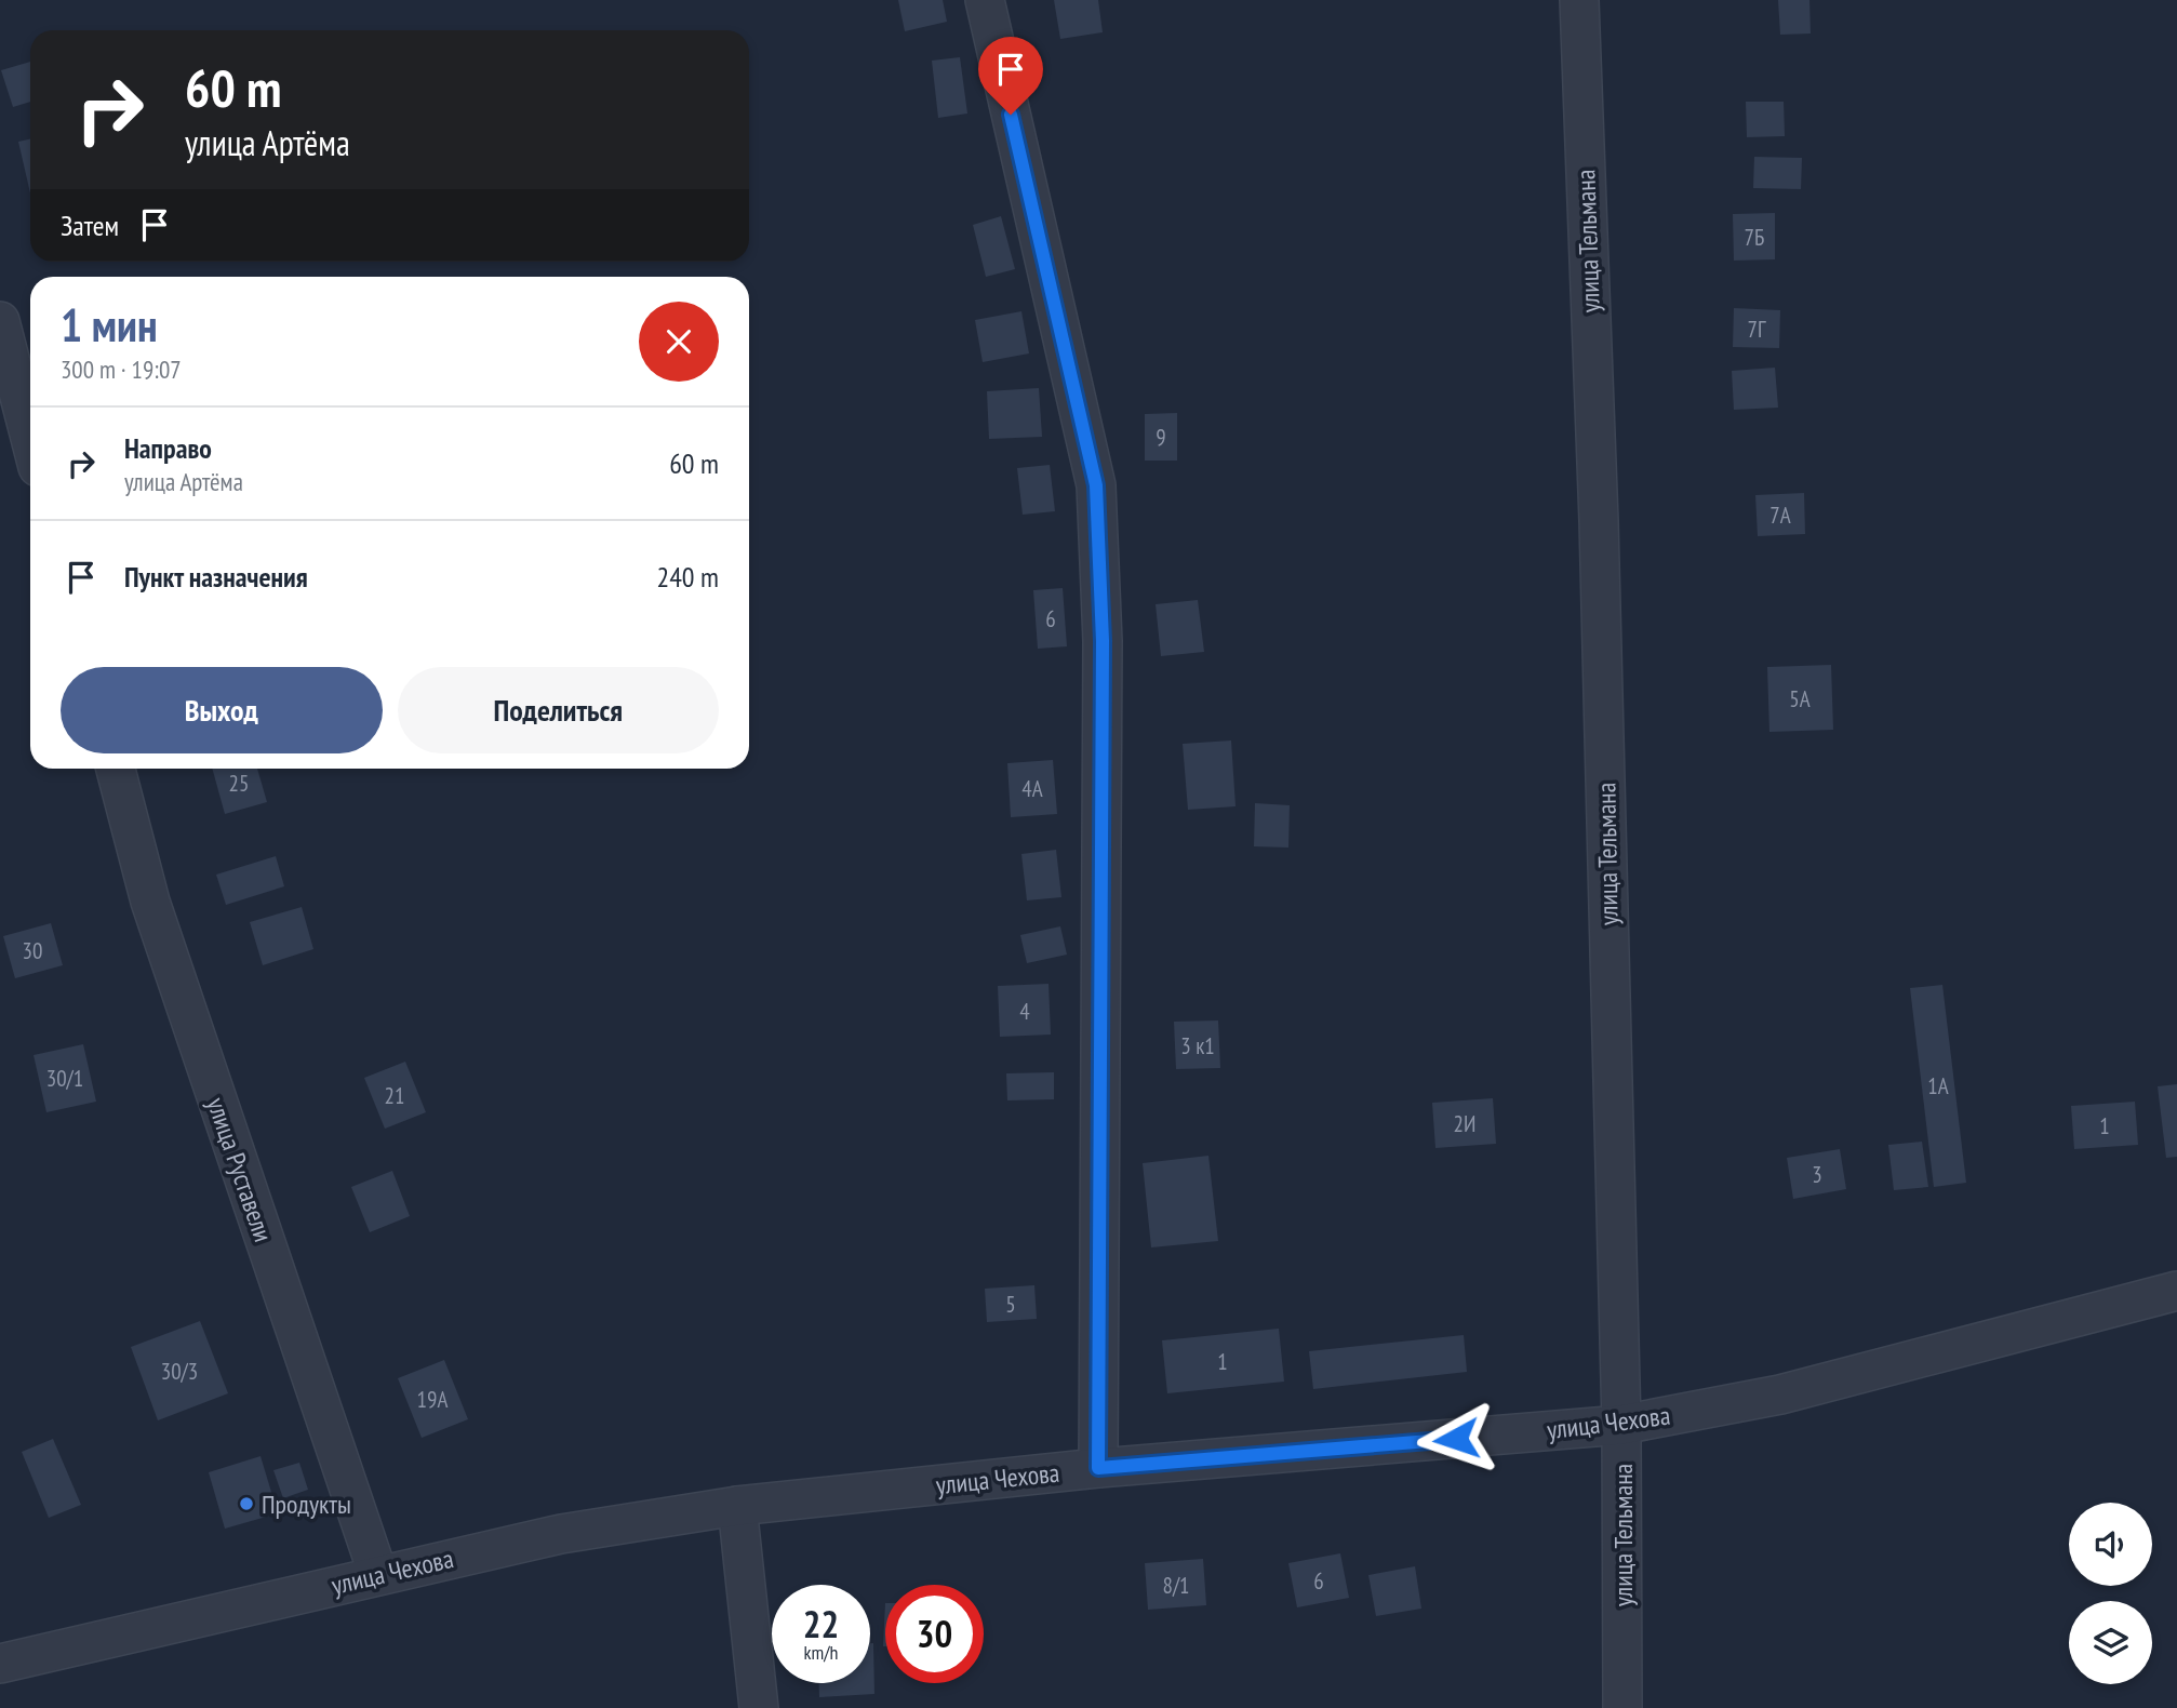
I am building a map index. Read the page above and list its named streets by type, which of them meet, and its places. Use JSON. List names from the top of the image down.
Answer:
{
  "streets": {
    "street": ["улица Тельмана", "улица Руставели", "улица Чехова"]
  },
  "crossings": [
    ["улица Тельмана", "улица Чехова"],
    ["улица Руставели", "улица Чехова"]
  ],
  "places": ["Продукты"],
  "house_numbers": [
    "7Б",
    "7Г",
    "9",
    "7А",
    "6",
    "5А",
    "25",
    "4А",
    "30",
    "4",
    "3 к1",
    "30/1",
    "1А",
    "21",
    "2И",
    "1",
    "3",
    "5",
    "1",
    "30/3",
    "19А",
    "6",
    "8/1"
  ],
  "page": {
    "turn": ["60 m", "улица Артёма"],
    "then": "Затем",
    "heading": ["1 мин", "300 m · 19:07"],
    "list": [
      {
        "name": "Направо",
        "note": "улица Артёма",
        "value": "60 m"
      },
      {
        "name": "Пункт назначения",
        "value": "240 m"
      }
    ],
    "buttons": ["Выход", "Поделиться"],
    "speed": "22 km/h",
    "limit": "30"
  }
}
